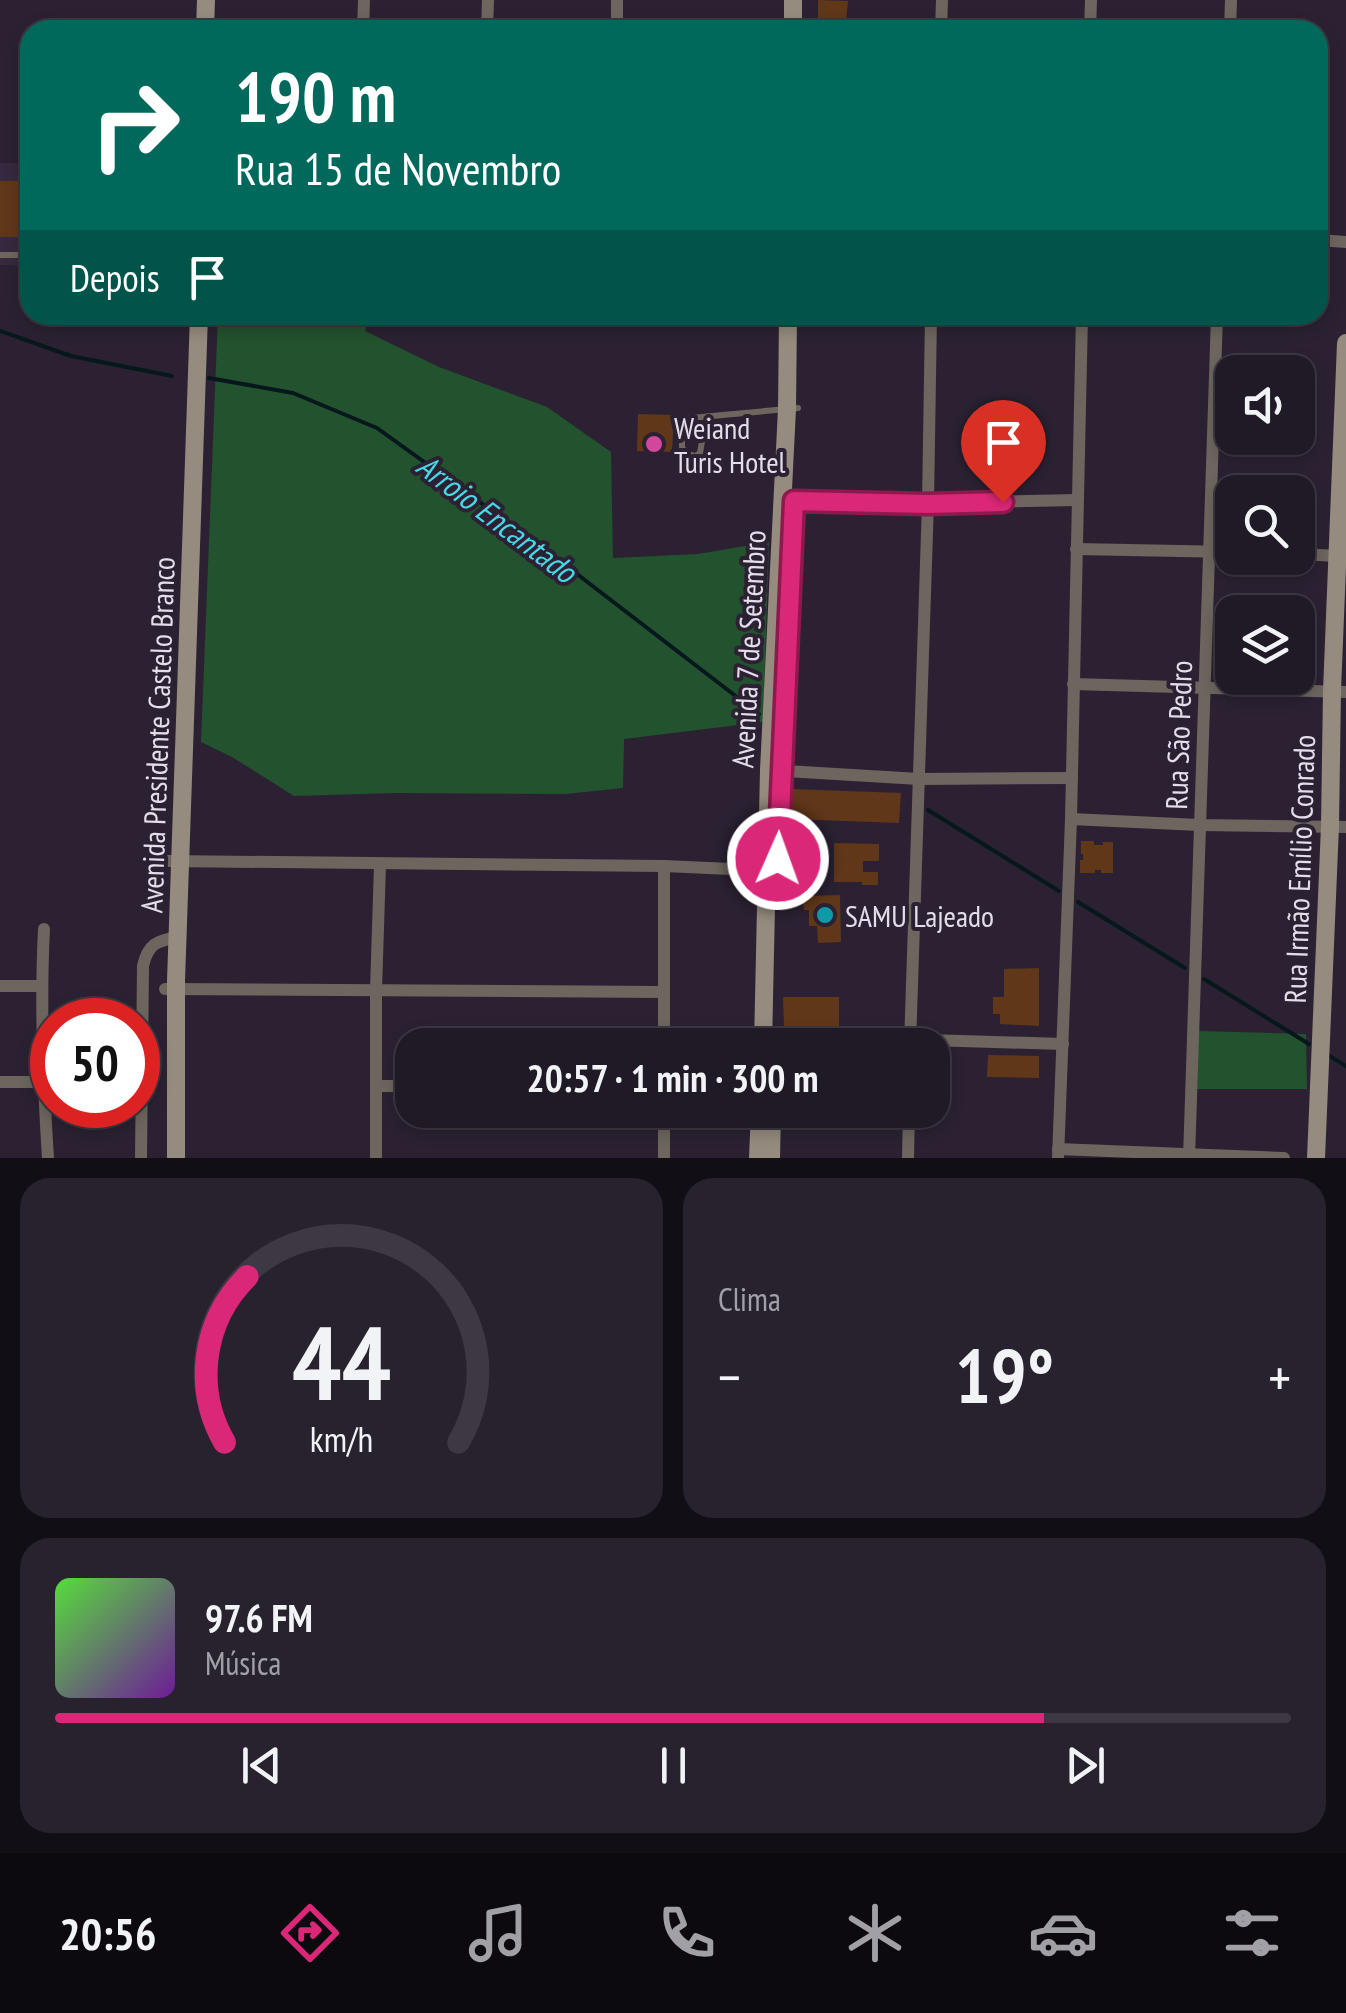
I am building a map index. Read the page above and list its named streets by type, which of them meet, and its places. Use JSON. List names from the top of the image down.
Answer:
{
  "streets": {
    "main road": ["Avenida 7 de Setembro", "Avenida Presidente Castelo Branco", "Rua Irmão Emílio Conrado"],
    "street": ["Rua São Pedro"]
  },
  "water": ["Arroio Encantado"],
  "places": ["Weiand Turis Hotel", "SAMU Lajeado"],
  "page": {
    "turn": ["190 m", "Rua 15 de Novembro"],
    "then": "Depois",
    "limit": "50",
    "trip": "20:57 · 1 min · 300 m",
    "tile": "Clima",
    "heat": ["−", "19°", "+"],
    "song": ["97.6 FM", "Música"],
    "tabs": "20:56",
    "gauge": ["44", "km/h"]
  }
}
